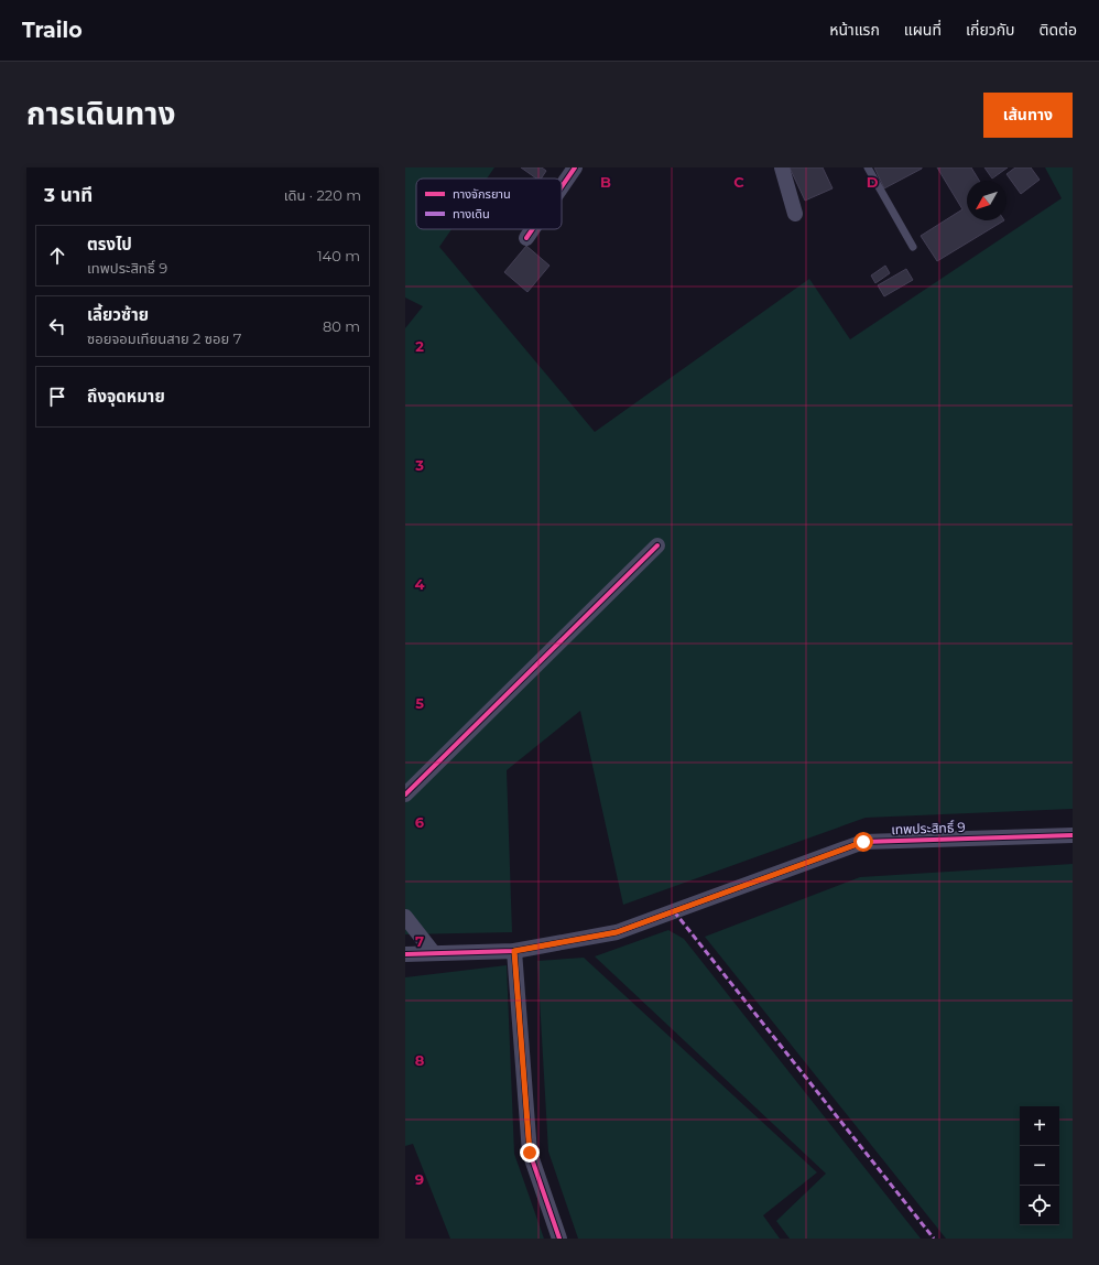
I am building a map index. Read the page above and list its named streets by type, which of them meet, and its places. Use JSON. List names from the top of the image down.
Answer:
{
  "streets": {
    "street": ["เทพประสิทธิ์ 9"]
  },
  "legend": ["ทางจักรยาน", "ทางเดิน"],
  "north": "bottom left",
  "page": {
    "header": "Trailo",
    "nav": [
      "หน้าแรก",
      "แผนที่",
      "เกี่ยวกับ",
      "ติดต่อ"
    ],
    "title": "การเดินทาง",
    "buttons": "เส้นทาง",
    "heading": ["3 นาที", "เดิน · 220 m"],
    "list": [
      ["ตรงไป", "เทพประสิทธิ์ 9", "140 m"],
      ["เลี้ยวซ้าย", "ซอยจอมเทียนสาย 2 ซอย 7", "80 m"],
      "ถึงจุดหมาย"
    ],
    "map_buttons": ["+", "−"]
  },
  "grid": {
    "columns": ["B", "C", "D"],
    "rows": [
      "2",
      "3",
      "4",
      "5",
      "6",
      "7",
      "8",
      "9"
    ]
  }
}
